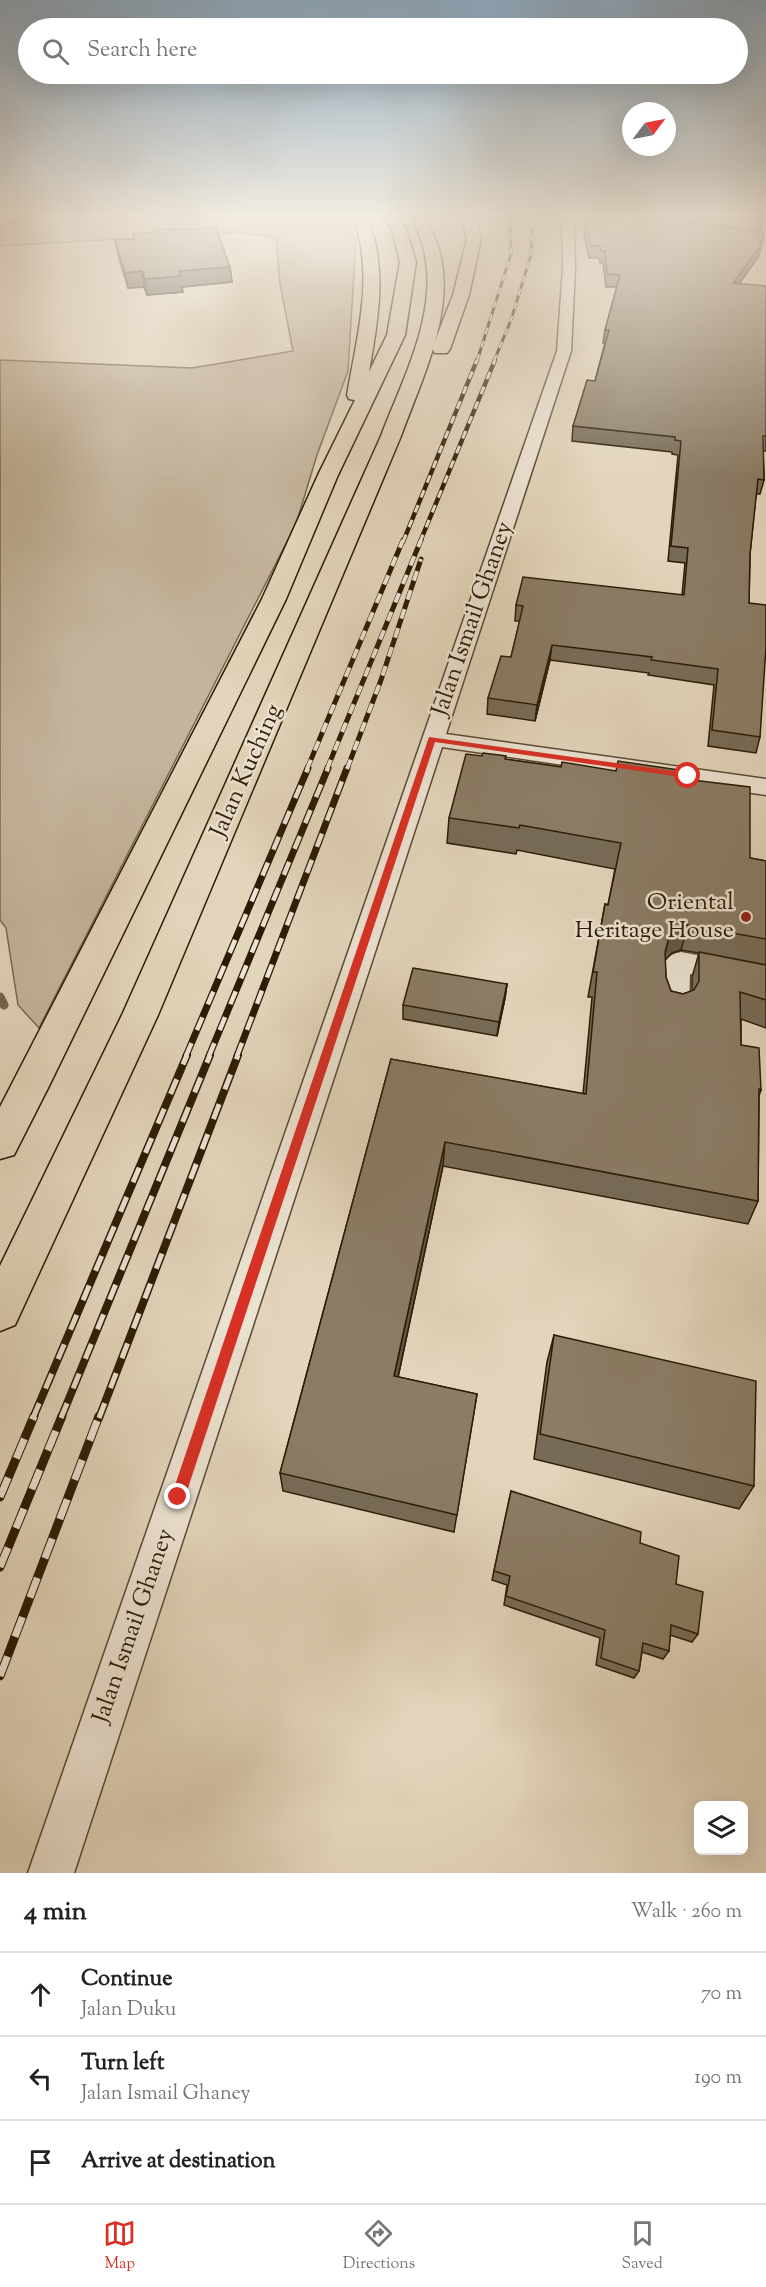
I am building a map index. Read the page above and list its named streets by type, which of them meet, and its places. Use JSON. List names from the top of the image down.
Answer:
{
  "streets": {
    "highway": ["Jalan Kuching"],
    "street": ["Jalan Ismail Ghaney"]
  },
  "places": ["Oriental Heritage House"],
  "north": "top right",
  "page": {
    "search": "Search here",
    "heading": ["4 min", "Walk · 260 m"],
    "list": [
      ["Continue", "Jalan Duku", "70 m"],
      ["Turn left", "Jalan Ismail Ghaney", "190 m"],
      "Arrive at destination"
    ],
    "nav": ["Map", "Directions", "Saved"]
  }
}
